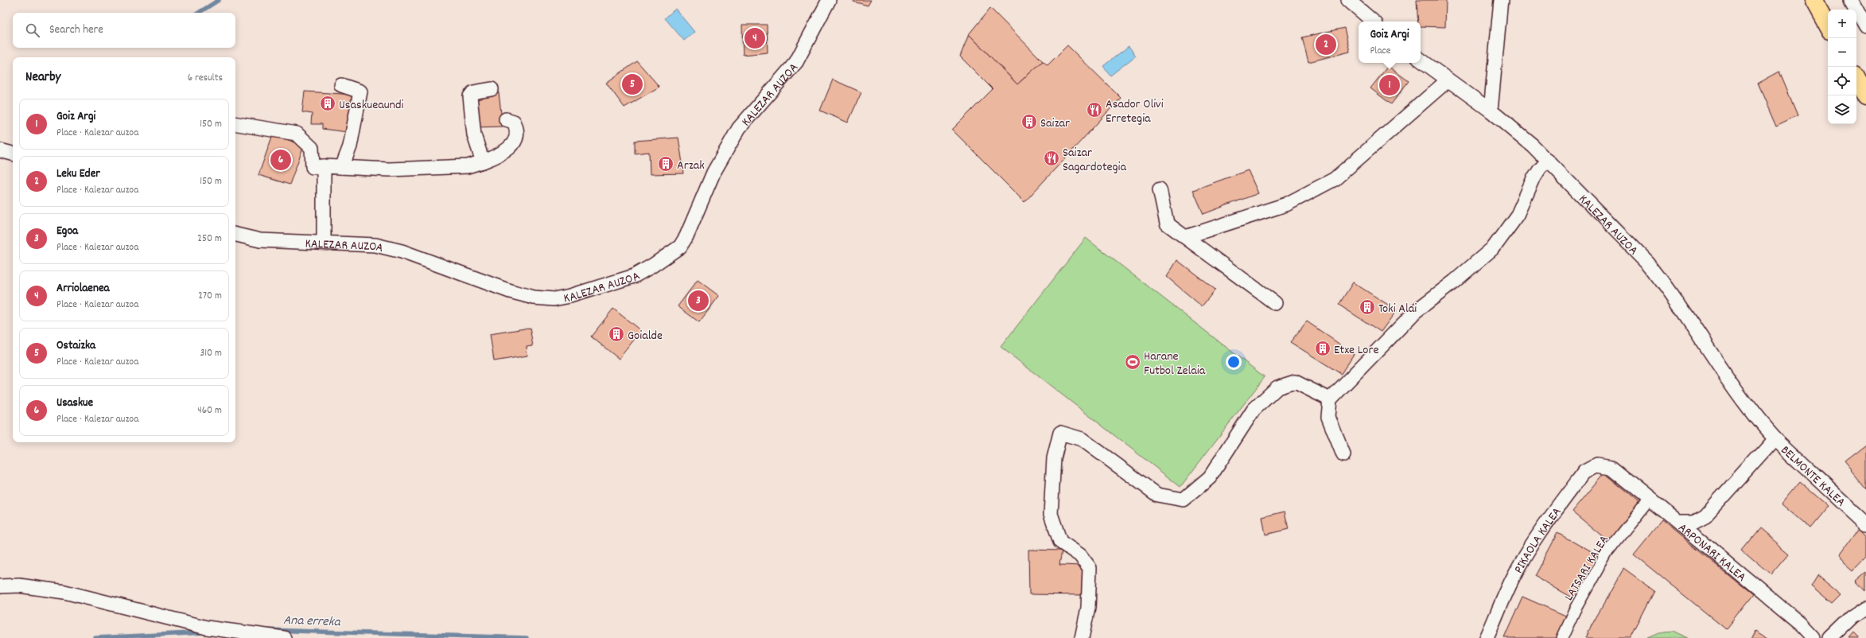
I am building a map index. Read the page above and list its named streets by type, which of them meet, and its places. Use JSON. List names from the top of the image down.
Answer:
{
  "streets": {
    "street": [
      "KALEZAR AUZOA",
      "BELMONTE KALEA",
      "PIKAOLA KALEA",
      "ARPONARI KALEA",
      "LATSARI KALEA"
    ]
  },
  "crossings": [
    ["KALEZAR AUZOA", "BELMONTE KALEA"],
    ["PIKAOLA KALEA", "ARPONARI KALEA"],
    ["ARPONARI KALEA", "LATSARI KALEA"]
  ],
  "water": ["Ana erreka"],
  "places": {
    "building": [
      "Usaskueaundi",
      "Saizar",
      "Arzak",
      "Toki Alai",
      "Goialde",
      "Etxe Lore"
    ],
    "restaurant": ["Asador Olivi Erretegia", "Saizar Sagardotegia"],
    "sports": ["Harane Futbol Zelaia"]
  },
  "page": {
    "map_buttons": ["+", "−"],
    "search": "Search here",
    "popup": ["Goiz Argi", "Place"],
    "pins": [
      "4",
      "2",
      "5",
      "1",
      "6",
      "3"
    ],
    "heading": ["Nearby", "6 results"],
    "list": [
      {
        "mark": "1",
        "name": "Goiz Argi",
        "note": "Place · Kalezar auzoa",
        "value": "150 m"
      },
      {
        "mark": "2",
        "name": "Leku Eder",
        "note": "Place · Kalezar auzoa",
        "value": "150 m"
      },
      {
        "mark": "3",
        "name": "Egoa",
        "note": "Place · Kalezar auzoa",
        "value": "250 m"
      },
      {
        "mark": "4",
        "name": "Arriolaenea",
        "note": "Place · Kalezar auzoa",
        "value": "270 m"
      },
      {
        "mark": "5",
        "name": "Ostaizka",
        "note": "Place · Kalezar auzoa",
        "value": "310 m"
      },
      {
        "mark": "6",
        "name": "Usaskue",
        "note": "Place · Kalezar auzoa",
        "value": "460 m"
      }
    ]
  }
}
